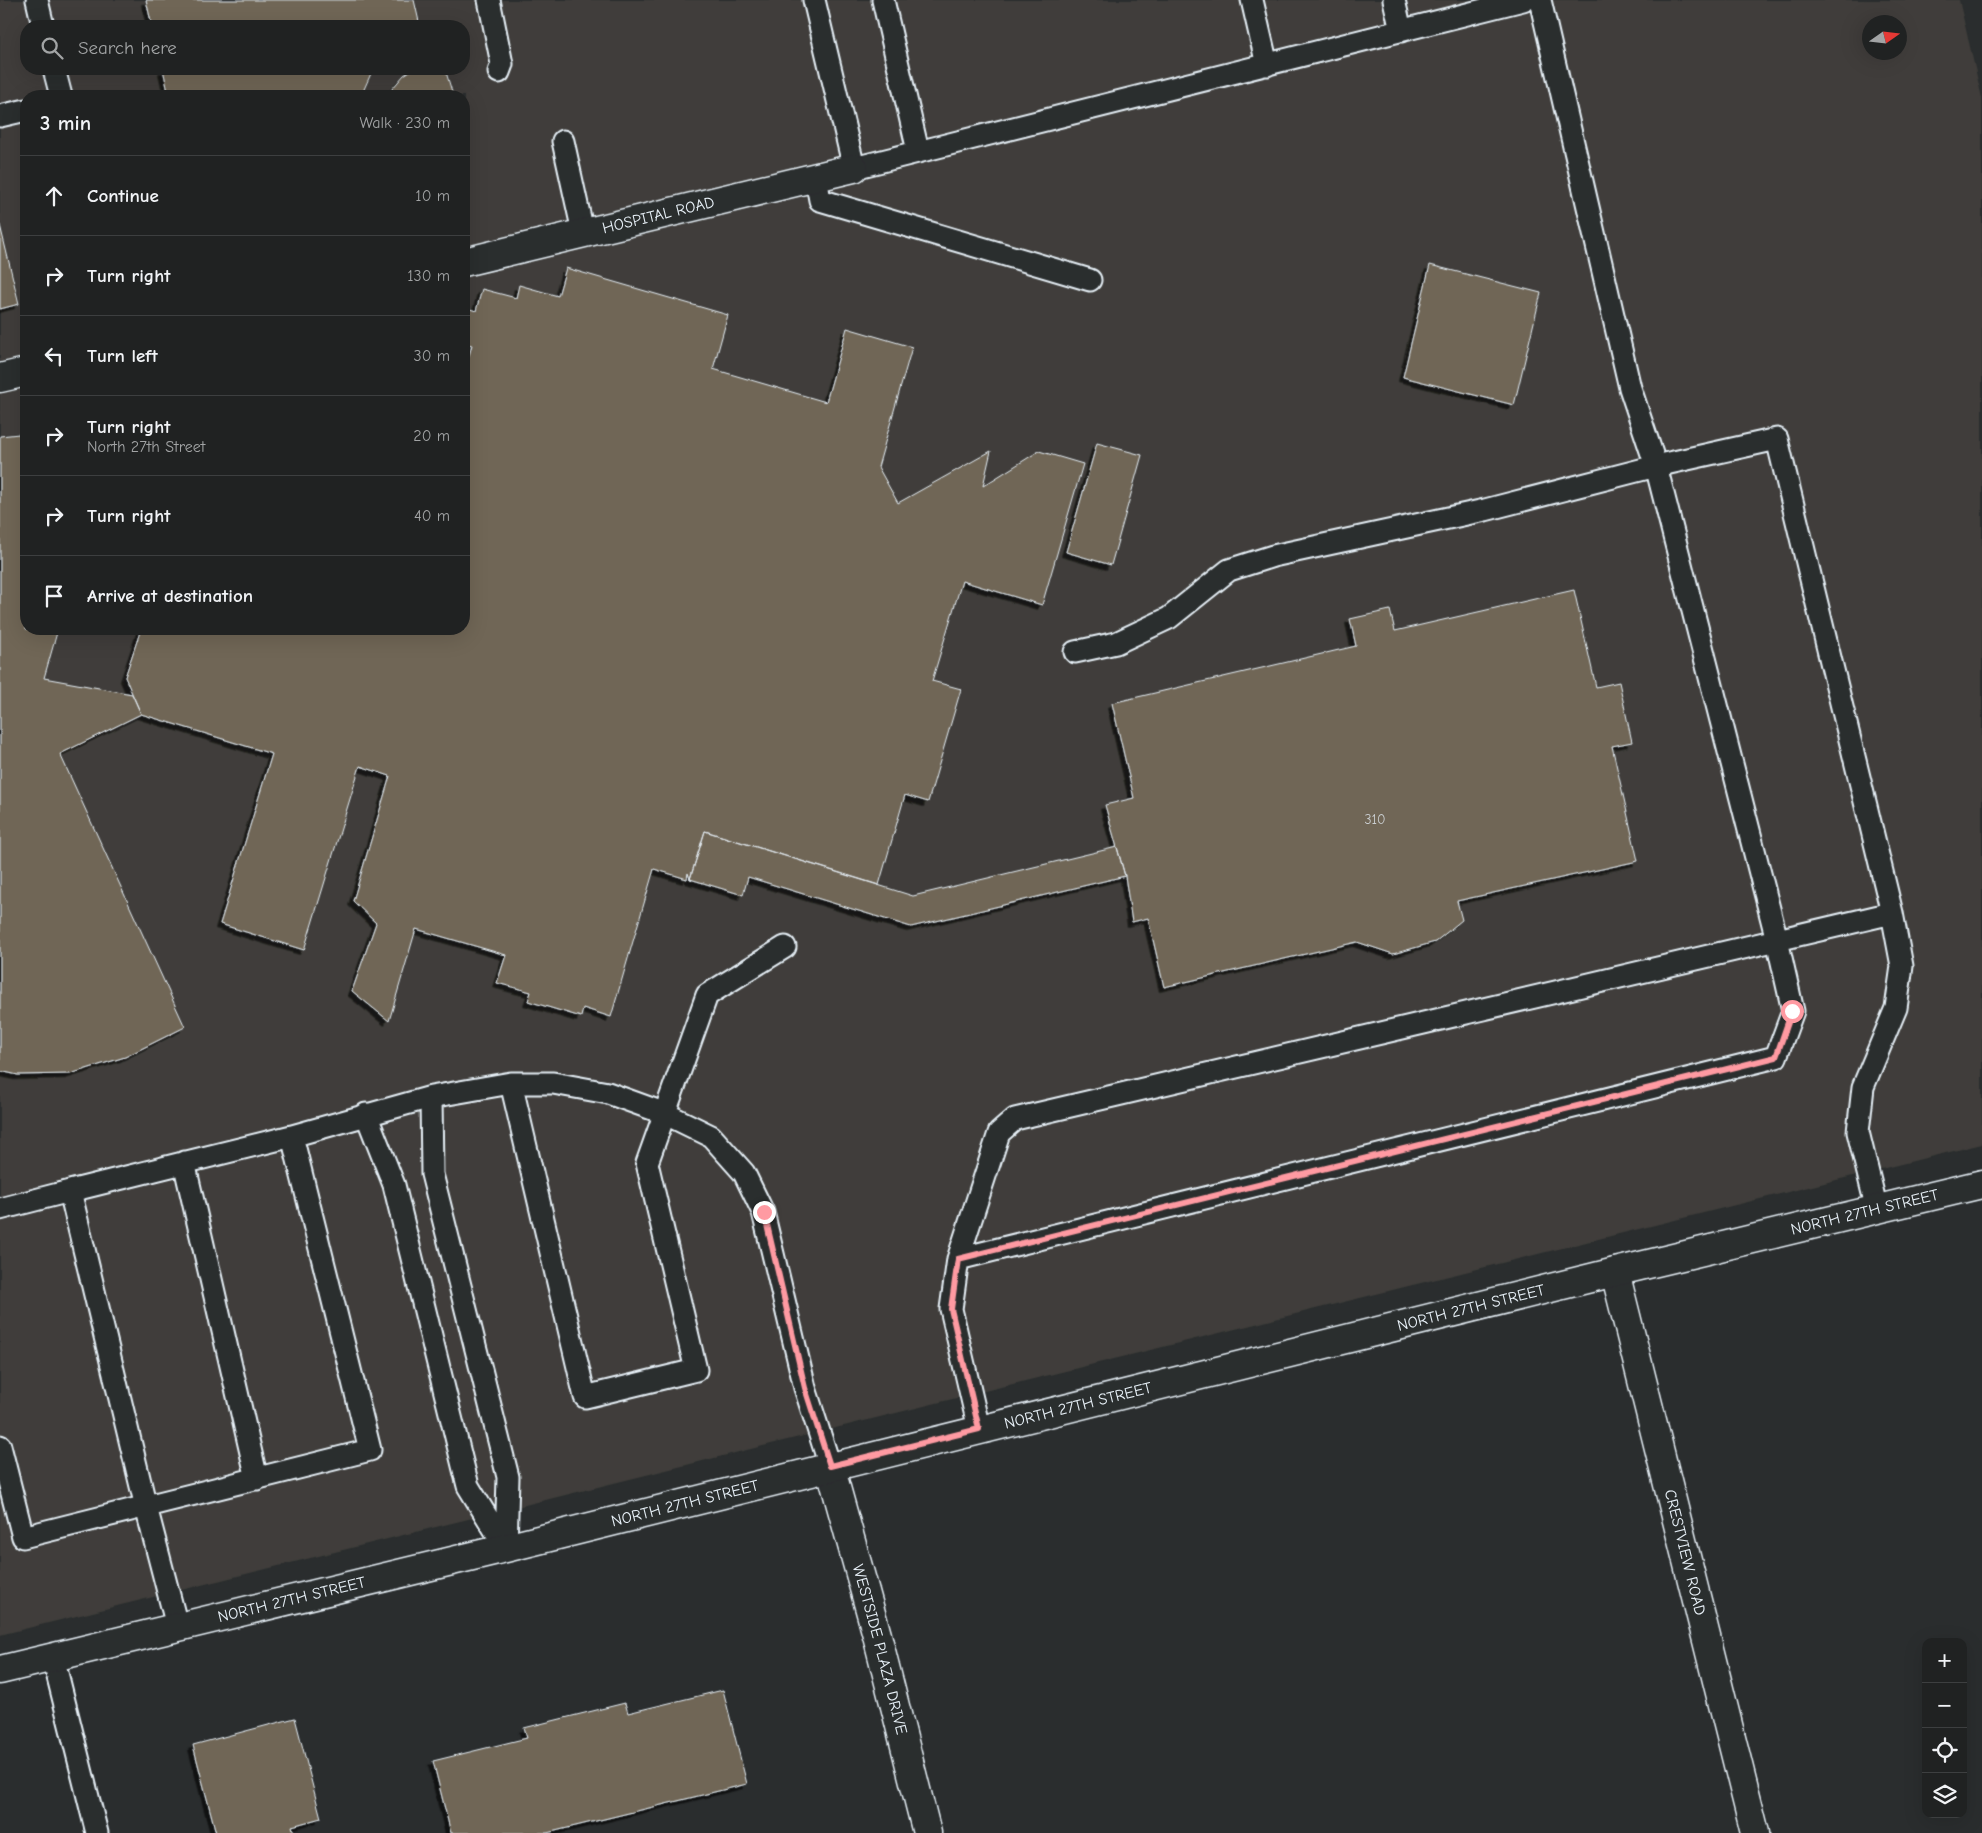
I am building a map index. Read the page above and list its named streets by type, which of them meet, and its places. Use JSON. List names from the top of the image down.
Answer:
{
  "streets": {
    "street": [
      "HOSPITAL ROAD",
      "NORTH 27TH STREET",
      "CRESTVIEW ROAD",
      "WESTSIDE PLAZA DRIVE"
    ]
  },
  "crossings": [
    ["NORTH 27TH STREET", "CRESTVIEW ROAD"],
    ["NORTH 27TH STREET", "WESTSIDE PLAZA DRIVE"]
  ],
  "house_numbers": ["310"],
  "north": "right",
  "page": {
    "search": "Search here",
    "heading": ["3 min", "Walk · 230 m"],
    "list": [
      ["Continue", "10 m"],
      ["Turn right", "130 m"],
      ["Turn left", "30 m"],
      ["Turn right", "North 27th Street", "20 m"],
      ["Turn right", "40 m"],
      "Arrive at destination"
    ],
    "map_buttons": ["+", "−"]
  }
}
